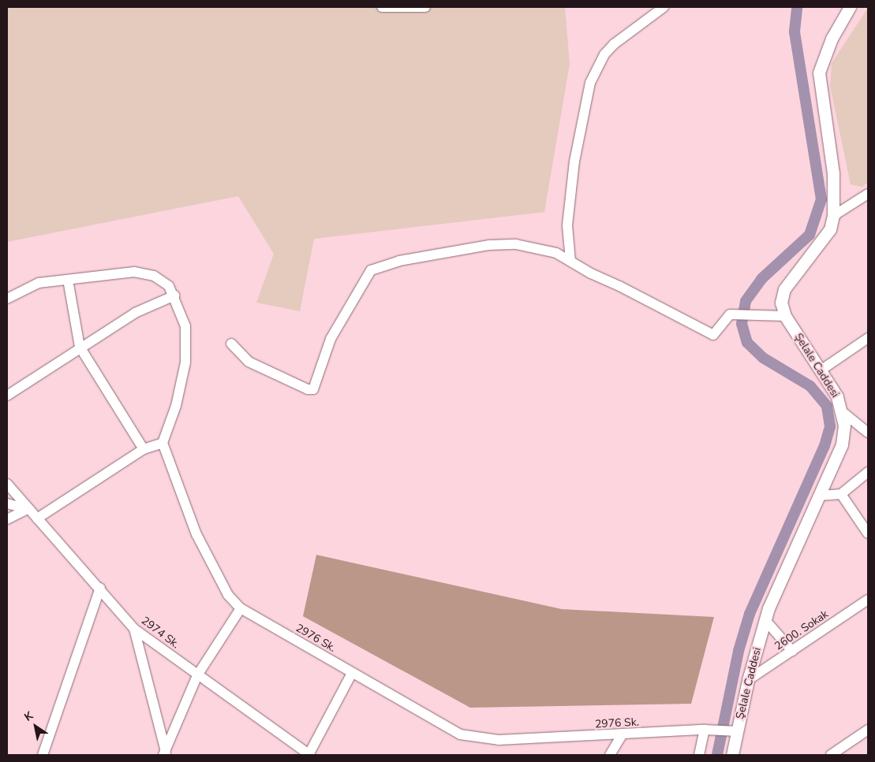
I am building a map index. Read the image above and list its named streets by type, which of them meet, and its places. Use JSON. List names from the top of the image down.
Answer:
{
  "streets": {
    "street": [
      "Şelale Caddesi",
      "2600. Sokak",
      "2974 Sk.",
      "2976 Sk."
    ]
  },
  "crossings": [
    ["Şelale Caddesi", "2600. Sokak"],
    ["Şelale Caddesi", "2976 Sk."]
  ],
  "north": "top left"
}
